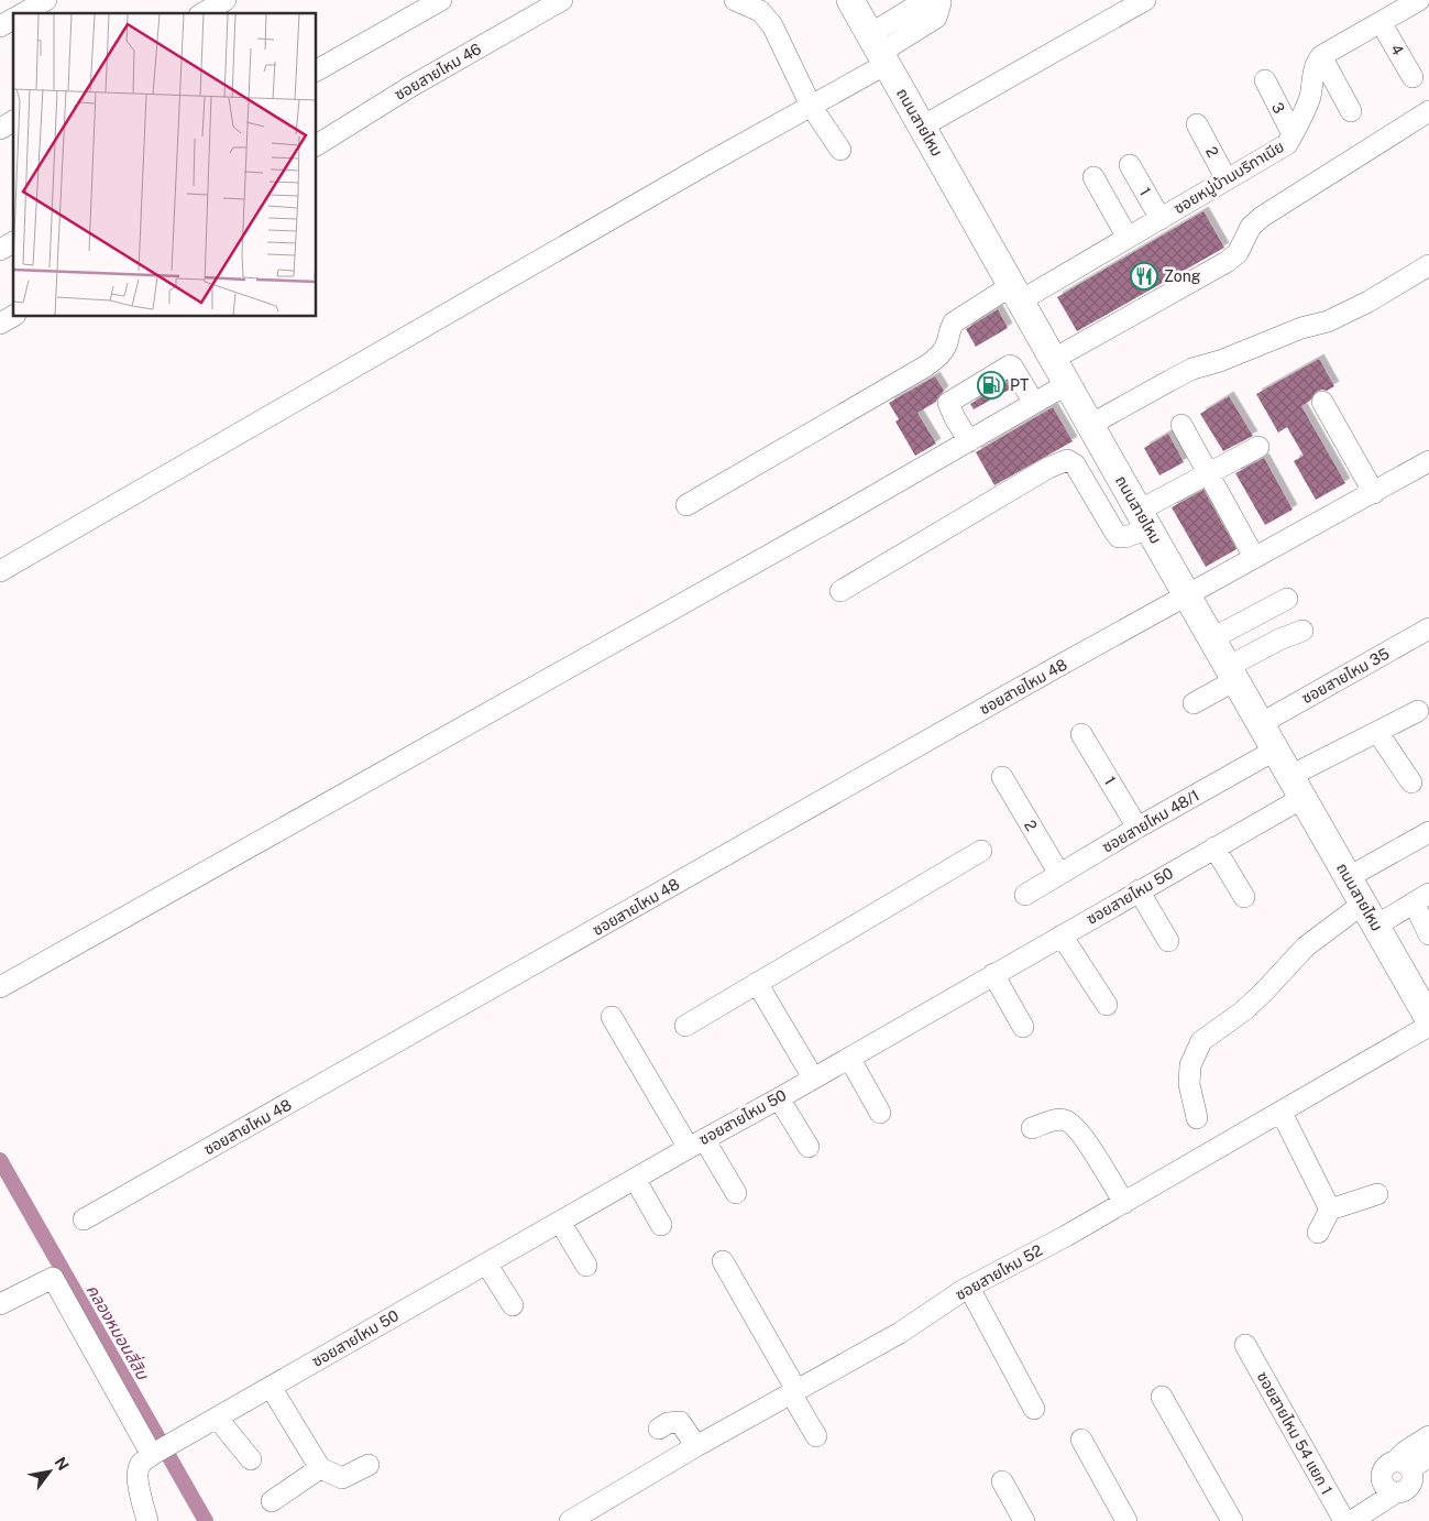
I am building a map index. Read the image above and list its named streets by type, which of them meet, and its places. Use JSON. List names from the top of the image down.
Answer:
{
  "streets": {
    "main road": ["ถนนสายไหม"],
    "street": [
      "4",
      "ซอยสายไหม 46",
      "3",
      "2",
      "ซอยหมู่บ้านบริทาเนีย",
      "1",
      "ซอยสายไหม 35",
      "ซอยสายไหม 48",
      "ซอยสายไหม 48/1",
      "ซอยสายไหม 50",
      "ซอยสายไหม 52",
      "ซอยสายไหม 54 แยก 1"
    ]
  },
  "crossings": [
    ["3", "ซอยหมู่บ้านบริทาเนีย"],
    ["ถนนสายไหม", "ซอยหมู่บ้านบริทาเนีย"],
    ["ถนนสายไหม", "ซอยสายไหม 35"],
    ["ถนนสายไหม", "ซอยสายไหม 48"],
    ["ถนนสายไหม", "ซอยสายไหม 48/1"],
    ["ถนนสายไหม", "ซอยสายไหม 50"],
    ["2", "ซอยหมู่บ้านบริทาเนีย"],
    ["2", "ซอยสายไหม 48/1"],
    ["ซอยหมู่บ้านบริทาเนีย", "1"],
    ["1", "ซอยสายไหม 48/1"]
  ],
  "water": ["คลองหมอนสี่สิบ"],
  "places": {
    "restaurant": ["Zong"],
    "fuel station": ["PT"]
  },
  "north": "top right"
}
